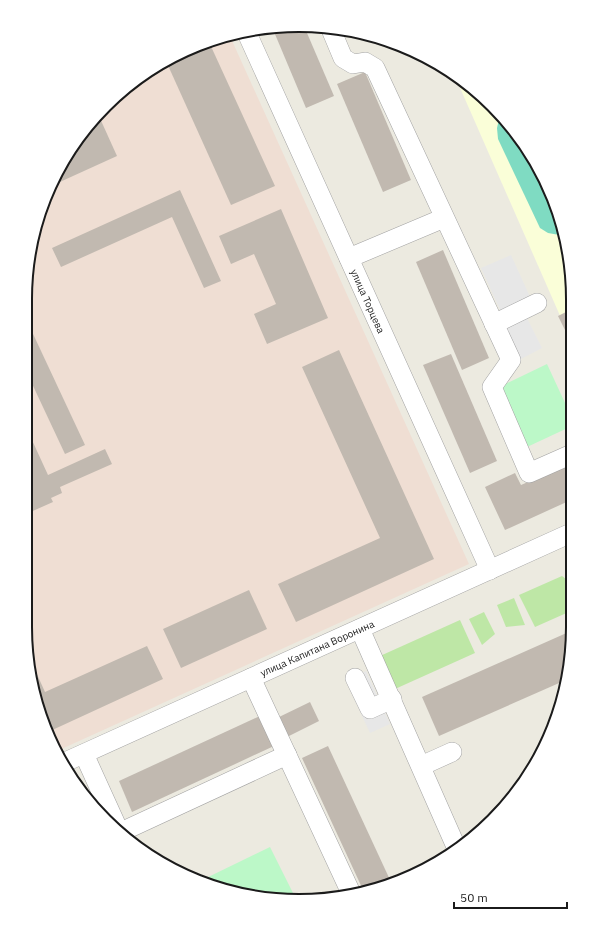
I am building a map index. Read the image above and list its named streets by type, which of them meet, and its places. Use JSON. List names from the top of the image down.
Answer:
{
  "streets": {
    "street": ["улица Торцева", "улица Капитана Воронина"]
  },
  "crossings": [
    ["улица Торцева", "улица Капитана Воронина"]
  ],
  "scale_bar": "50 m"
}
